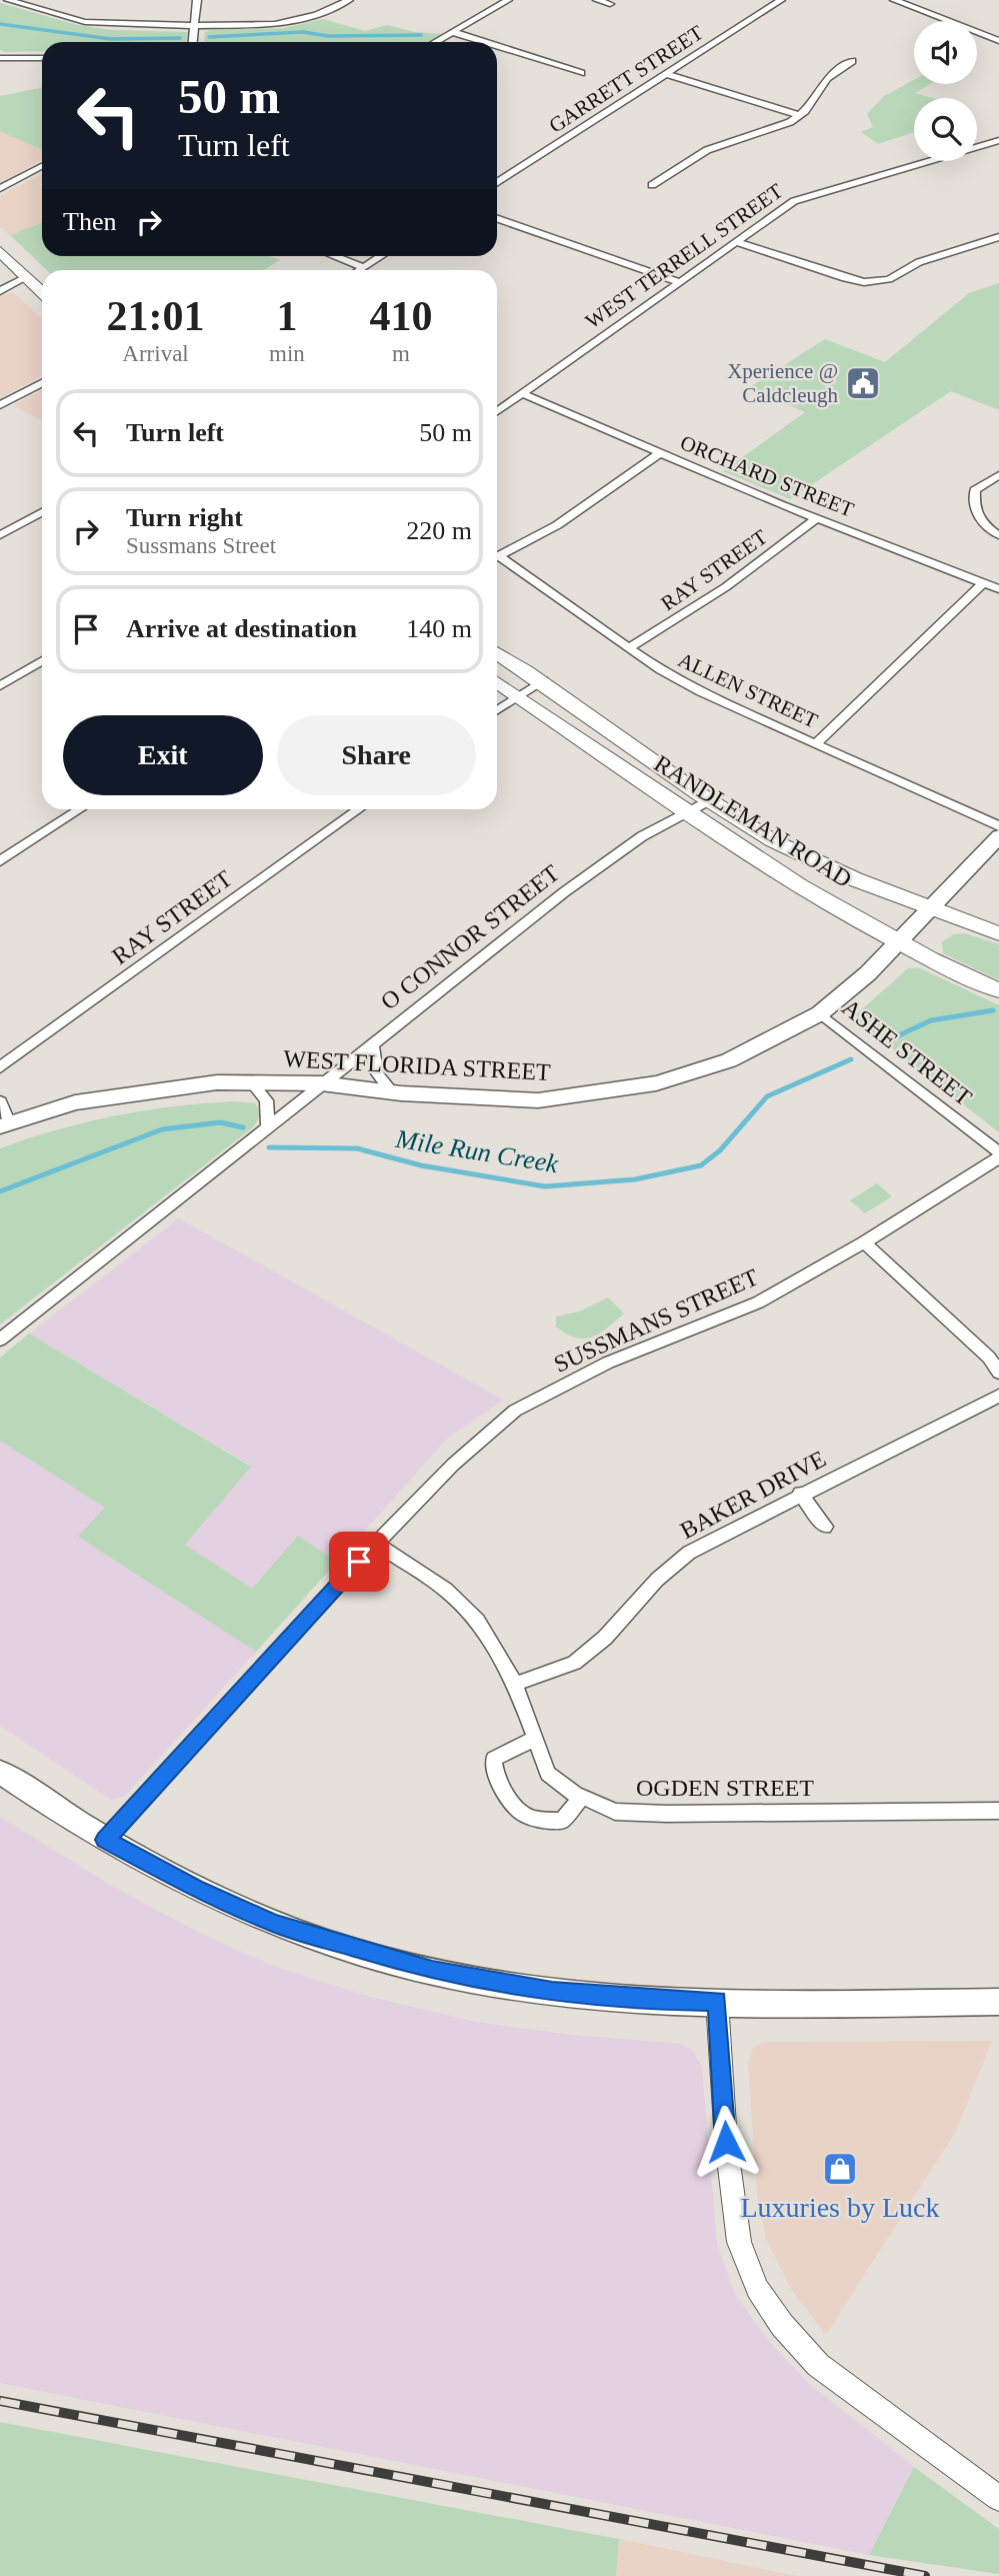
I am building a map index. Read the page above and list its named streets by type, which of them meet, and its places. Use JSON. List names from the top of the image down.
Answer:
{
  "streets": {
    "main road": ["RANDLEMAN ROAD", "WEST FLORIDA STREET"],
    "street": [
      "GARRETT STREET",
      "WEST TERRELL STREET",
      "ORCHARD STREET",
      "RAY STREET",
      "ALLEN STREET",
      "O CONNOR STREET",
      "ASHE STREET",
      "SUSSMANS STREET",
      "BAKER DRIVE",
      "OGDEN STREET"
    ]
  },
  "crossings": [
    ["WEST TERRELL STREET", "ORCHARD STREET"],
    ["ORCHARD STREET", "RAY STREET"],
    ["RAY STREET", "ALLEN STREET"],
    ["RANDLEMAN ROAD", "O CONNOR STREET"],
    ["RANDLEMAN ROAD", "WEST FLORIDA STREET"],
    ["O CONNOR STREET", "WEST FLORIDA STREET"],
    ["ASHE STREET", "WEST FLORIDA STREET"],
    ["ASHE STREET", "SUSSMANS STREET"],
    ["SUSSMANS STREET", "OGDEN STREET"],
    ["BAKER DRIVE", "OGDEN STREET"]
  ],
  "water": ["Mile Run Creek"],
  "places": {
    "public building": ["Xperience @ Caldcleugh"],
    "shop": ["Luxuries by Luck"]
  },
  "page": {
    "turn": ["50 m", "Turn left"],
    "then": "Then",
    "eta": [
      "21:01",
      "Arrival",
      "1",
      "min",
      "410",
      "m"
    ],
    "list": [
      {
        "name": "Turn left",
        "value": "50 m"
      },
      {
        "name": "Turn right",
        "note": "Sussmans Street",
        "value": "220 m"
      },
      {
        "name": "Arrive at destination",
        "value": "140 m"
      }
    ],
    "buttons": ["Exit", "Share"]
  }
}
